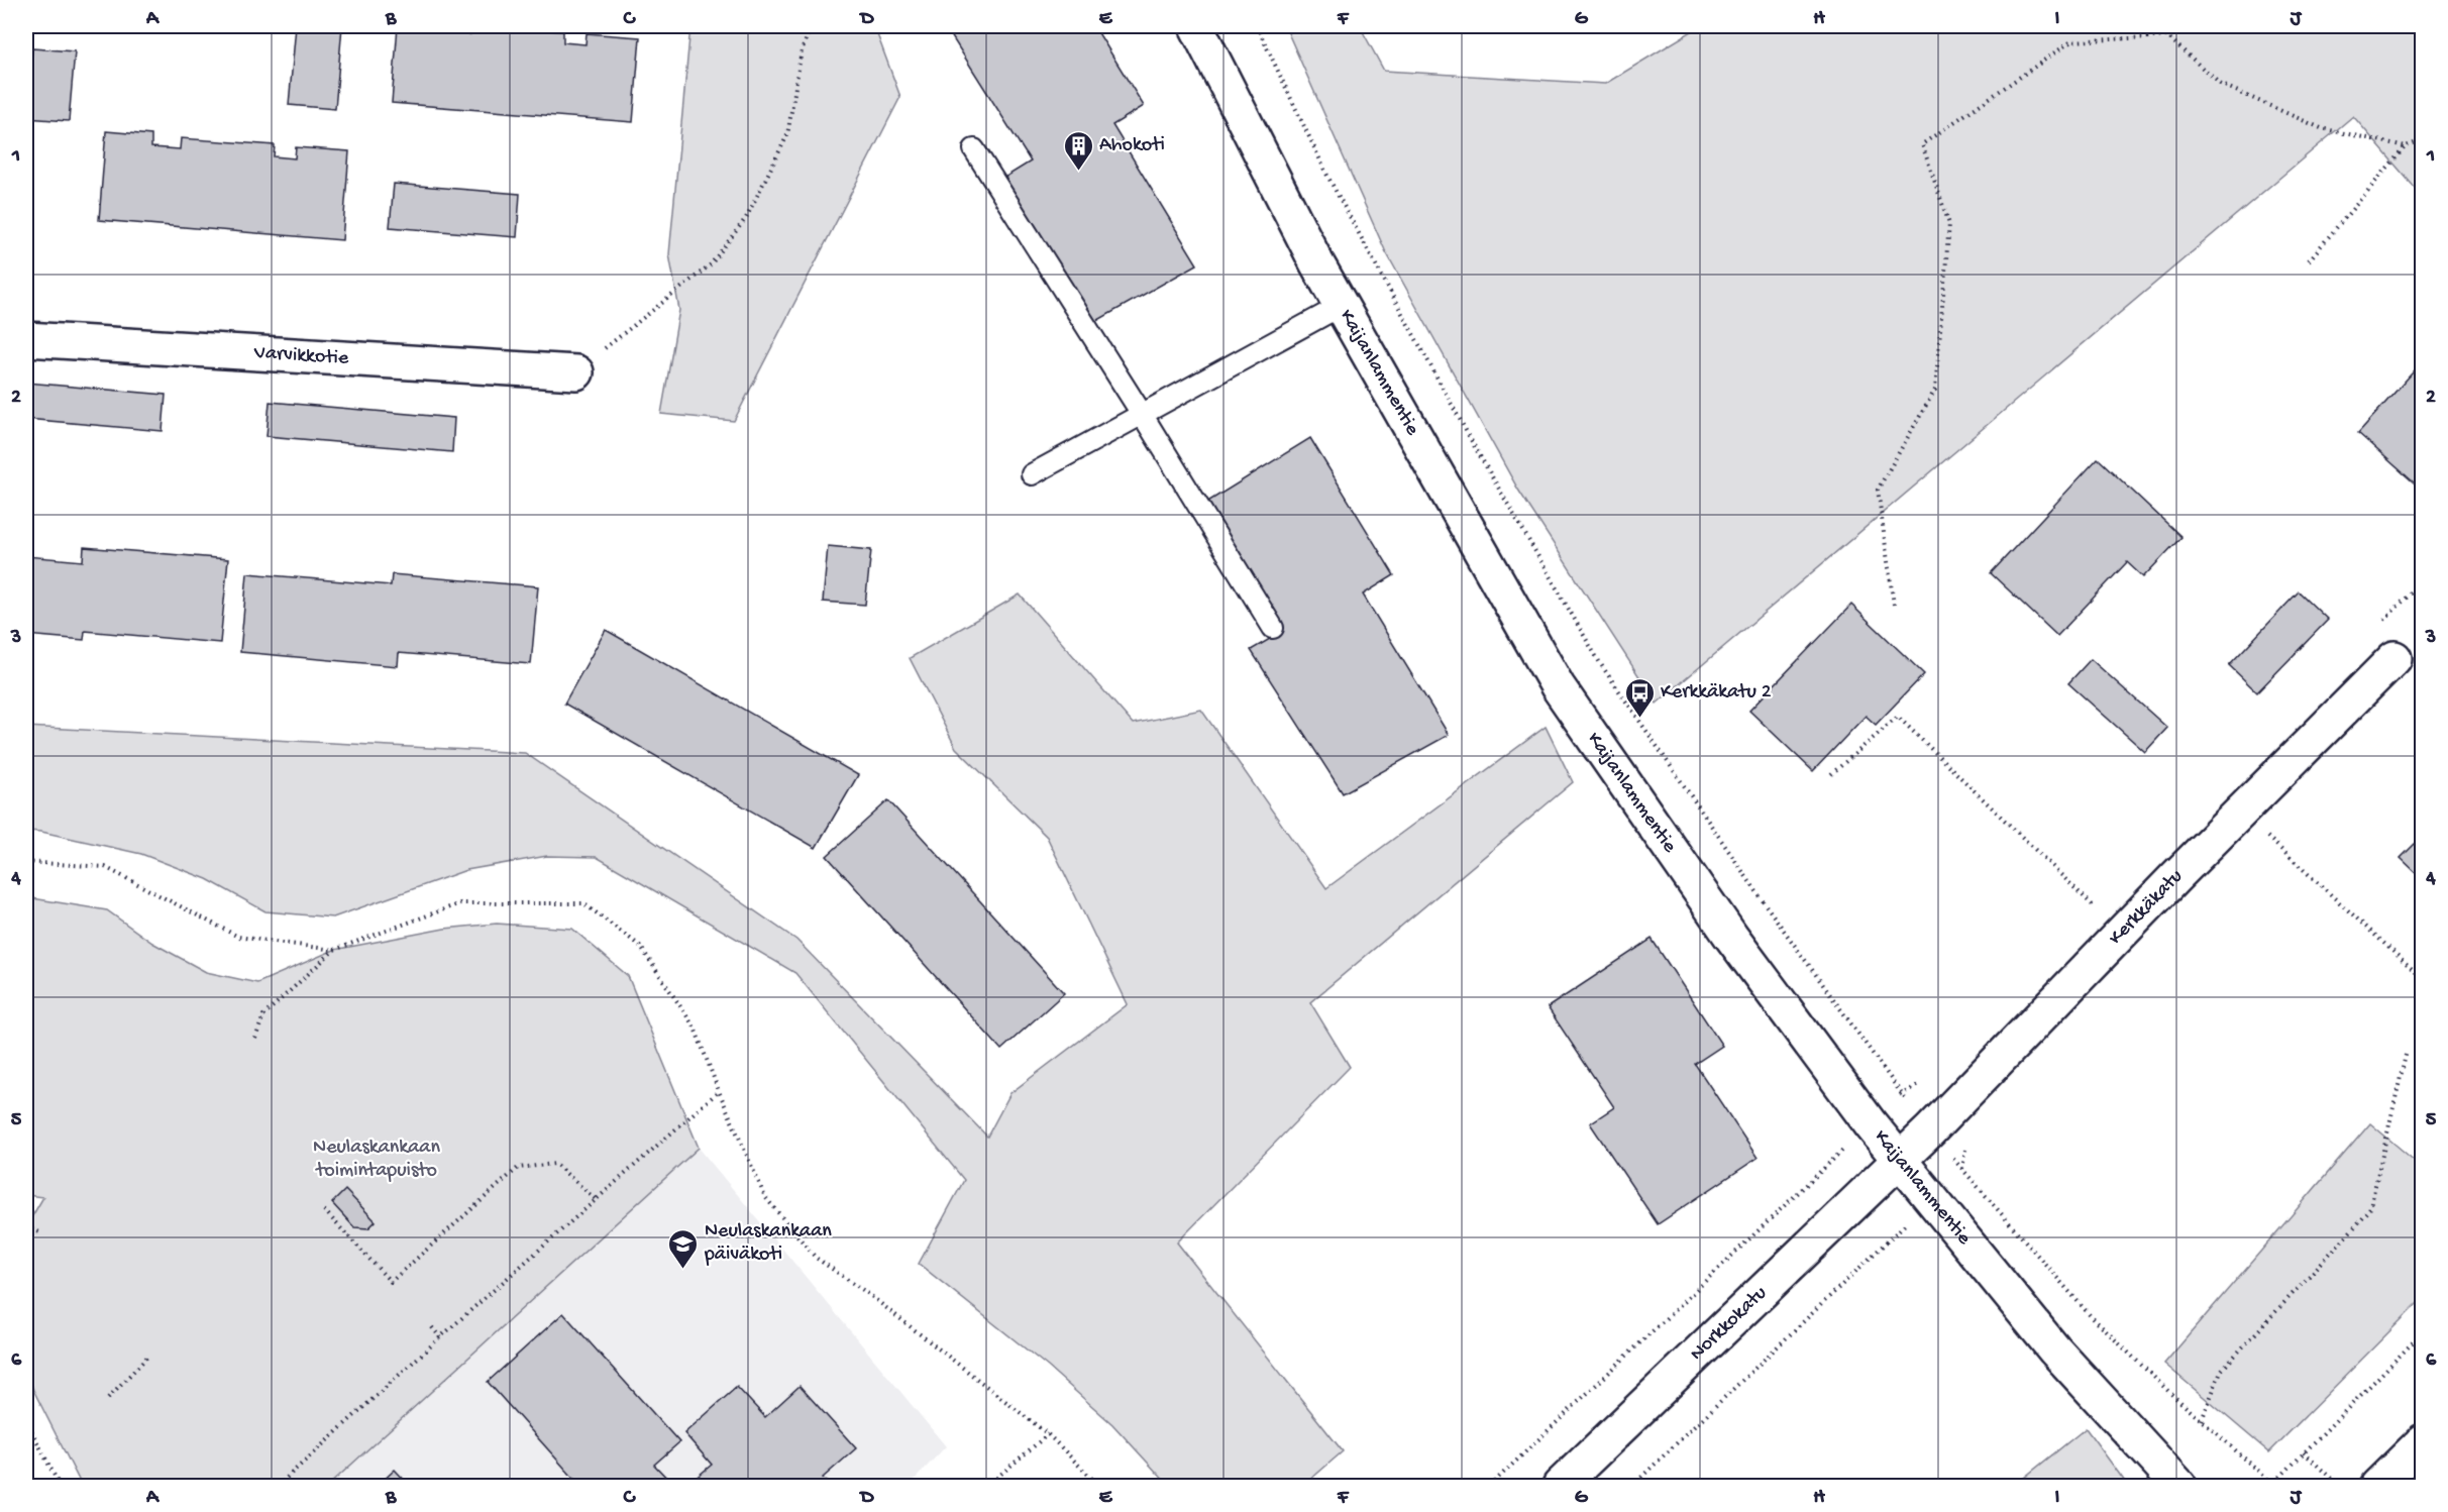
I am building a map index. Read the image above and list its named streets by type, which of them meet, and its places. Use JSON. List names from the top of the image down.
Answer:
{
  "streets": {
    "street": [
      "Varvikkotie",
      "Kaijanlammentie",
      "Kerkkäkatu",
      "Norkkokatu"
    ]
  },
  "crossings": [
    ["Kaijanlammentie", "Kerkkäkatu"],
    ["Kaijanlammentie", "Norkkokatu"],
    ["Kerkkäkatu", "Norkkokatu"]
  ],
  "parks": ["Neulaskankaan toimintapuisto"],
  "places": {
    "building": ["Ahokoti"],
    "bus stop": ["Kerkkäkatu 2"],
    "school or university": ["Neulaskankaan päiväkoti"]
  },
  "grid": {
    "columns": [
      "A",
      "B",
      "C",
      "D",
      "E",
      "F",
      "G",
      "H",
      "I",
      "J"
    ],
    "rows": [
      "1",
      "2",
      "3",
      "4",
      "5",
      "6"
    ]
  }
}
